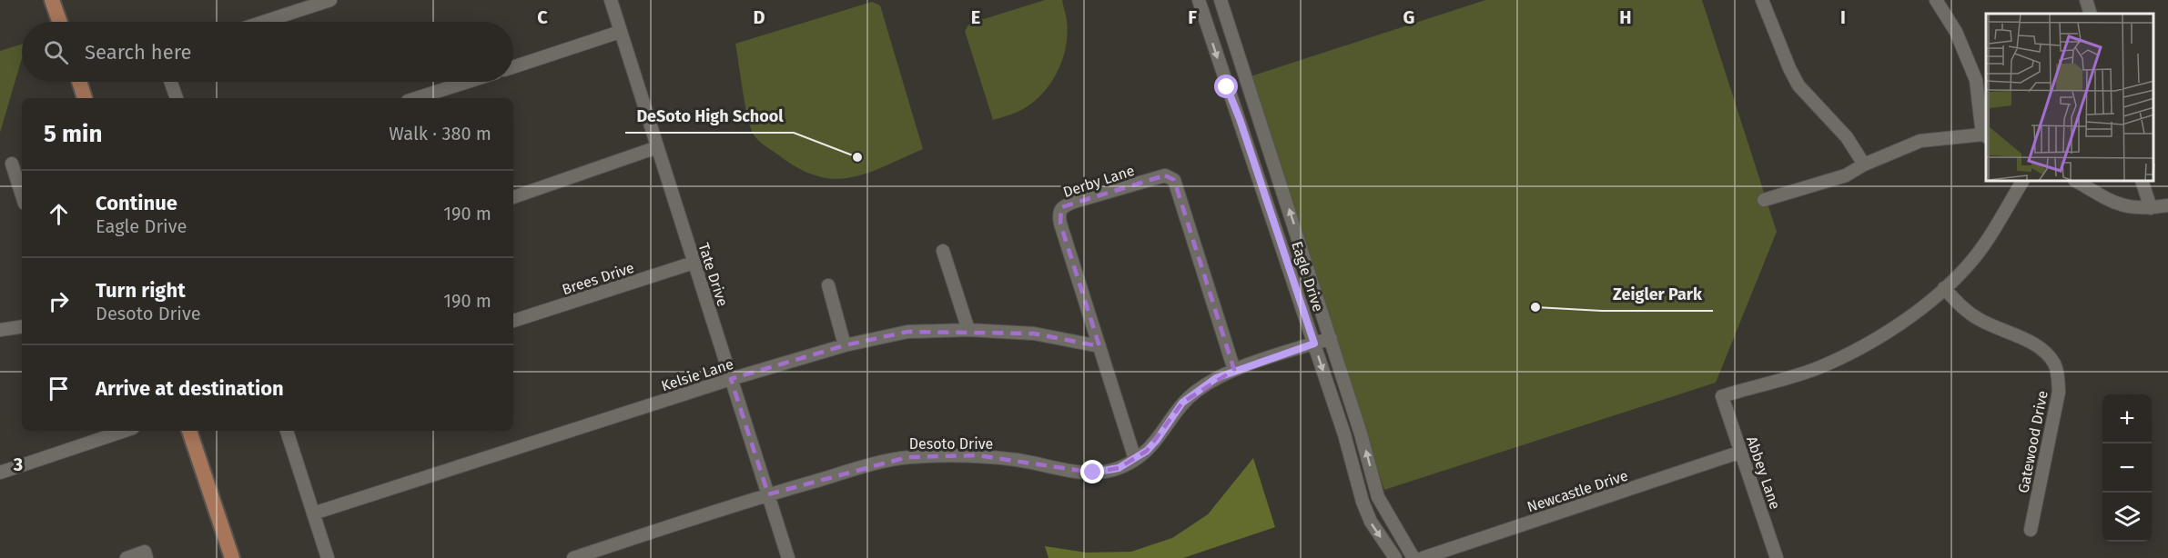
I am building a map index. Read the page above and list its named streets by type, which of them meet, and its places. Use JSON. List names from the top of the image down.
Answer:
{
  "streets": {
    "street": [
      "Derby Lane",
      "Tate Drive",
      "Eagle Drive",
      "Brees Drive",
      "Kelsie Lane",
      "Gatewood Drive",
      "Desoto Drive",
      "Abbey Lane",
      "Newcastle Drive"
    ]
  },
  "crossings": [
    ["Derby Lane", "Kelsie Lane"],
    ["Derby Lane", "Desoto Drive"],
    ["Tate Drive", "Brees Drive"],
    ["Tate Drive", "Kelsie Lane"],
    ["Tate Drive", "Desoto Drive"],
    ["Eagle Drive", "Desoto Drive"],
    ["Gatewood Drive", "Abbey Lane"],
    ["Abbey Lane", "Newcastle Drive"]
  ],
  "places": ["DeSoto High School", "Zeigler Park"],
  "page": {
    "search": "Search here",
    "heading": ["5 min", "Walk · 380 m"],
    "list": [
      ["Continue", "Eagle Drive", "190 m"],
      ["Turn right", "Desoto Drive", "190 m"],
      "Arrive at destination"
    ],
    "map_buttons": ["+", "−"]
  },
  "grid": {
    "columns": [
      "C",
      "D",
      "E",
      "F",
      "G",
      "H",
      "I"
    ],
    "rows": ["3"]
  }
}
